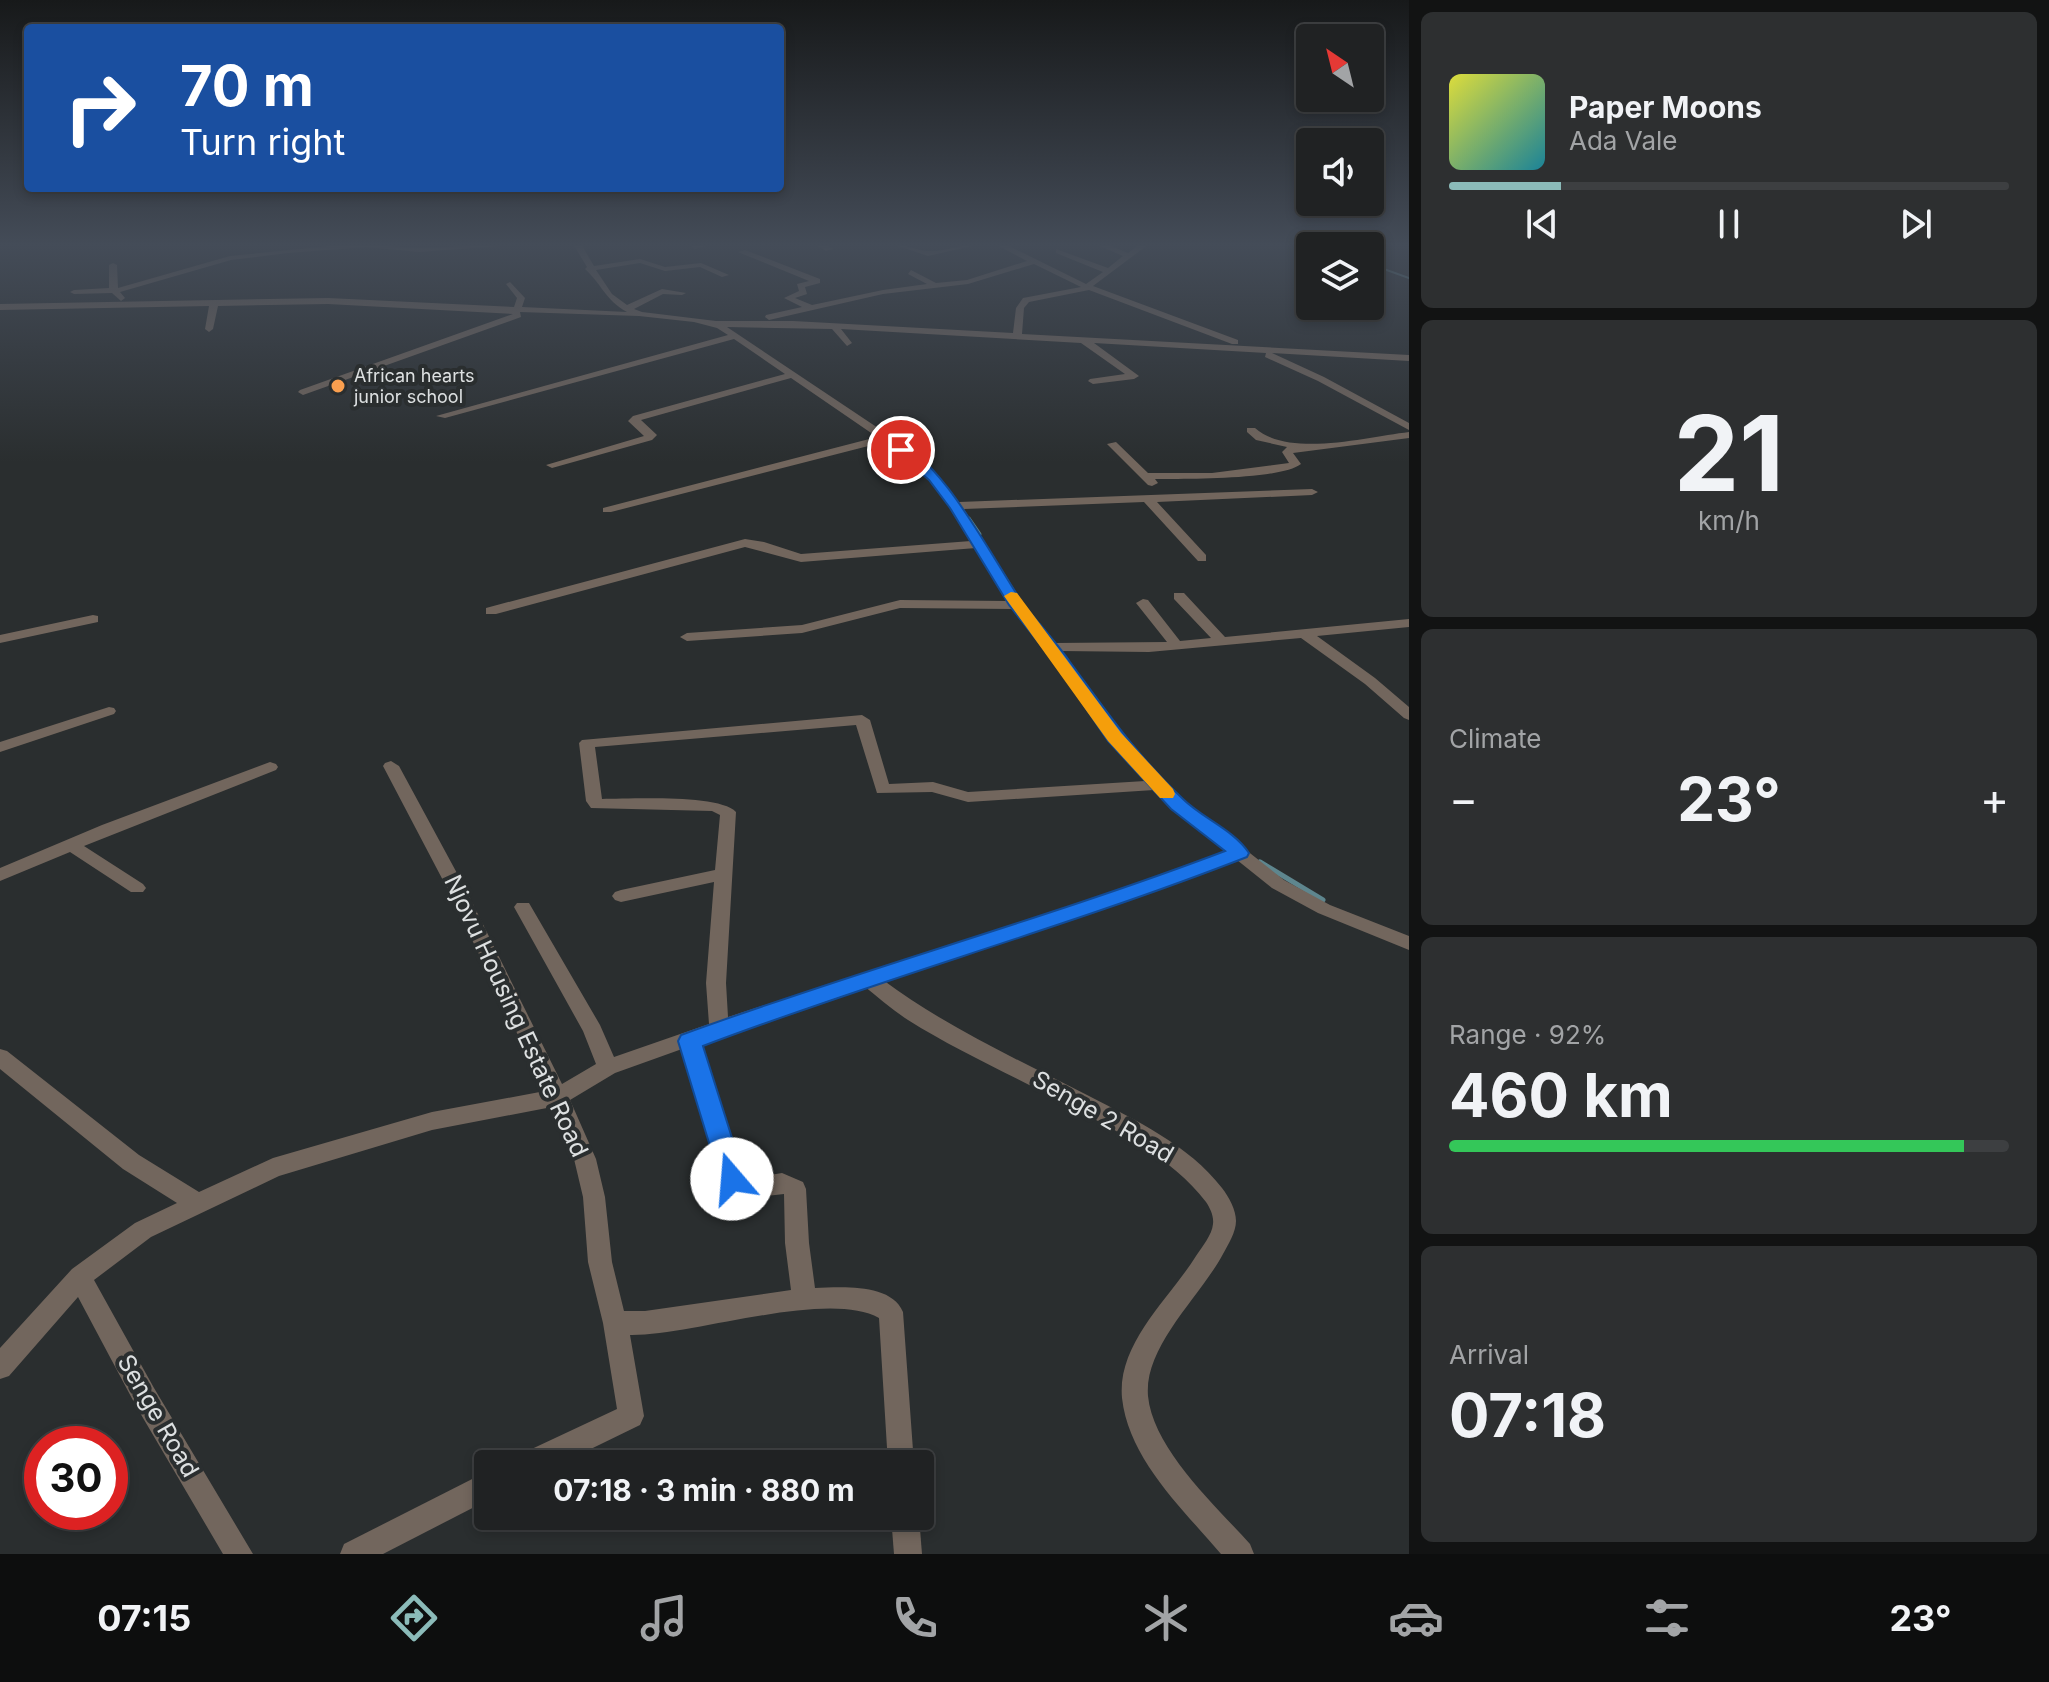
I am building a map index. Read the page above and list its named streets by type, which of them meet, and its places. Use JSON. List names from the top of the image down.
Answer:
{
  "streets": {
    "street": ["Njovu Housing Estate Road", "Senge 2 Road", "Senge Road"]
  },
  "places": ["African hearts junior school"],
  "north": "top left",
  "page": {
    "turn": ["70 m", "Turn right"],
    "song": ["Paper Moons", "Ada Vale"],
    "tile": [
      ["21", "km/h"],
      "Climate",
      ["Range · 92%", "460 km"],
      ["Arrival", "07:18"]
    ],
    "heat": ["−", "23°", "+"],
    "limit": "30",
    "trip": "07:18 · 3 min · 880 m",
    "tabs": ["07:15", "23°"]
  }
}
